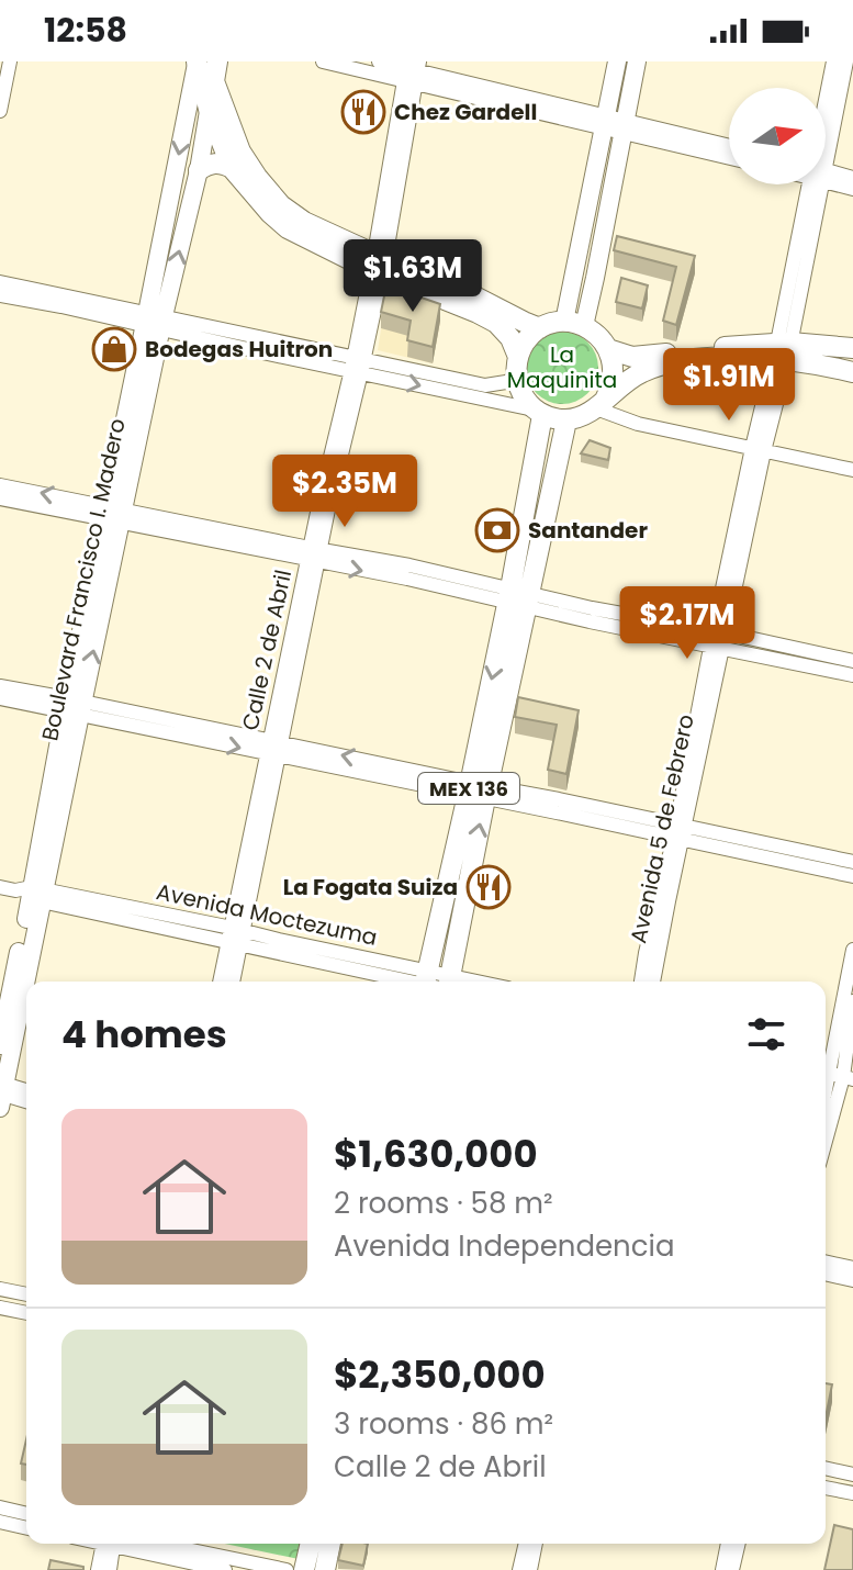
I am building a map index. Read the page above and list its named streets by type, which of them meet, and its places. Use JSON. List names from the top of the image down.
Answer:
{
  "streets": {
    "main road": ["Boulevard Francisco I. Madero", "MEX 136"],
    "street": ["Calle 2 de Abril", "Avenida 5 de Febrero", "Avenida Moctezuma"]
  },
  "crossings": [
    ["Boulevard Francisco I. Madero", "Avenida Moctezuma"],
    ["Calle 2 de Abril", "Avenida Moctezuma"]
  ],
  "parks": ["La Maquinita"],
  "places": {
    "restaurant": ["Chez Gardell", "La Fogata Suiza"],
    "shop": ["Bodegas Huitron"],
    "bank": ["Santander"]
  },
  "north": "right",
  "page": {
    "status": "12:58",
    "price": [
      "$1.63M",
      "$1.91M",
      "$2.35M",
      "$2.17M"
    ],
    "heading": "4 homes",
    "list": [
      {
        "name": "$1,630,000",
        "note": "2 rooms · 58 m² · Avenida Independencia"
      },
      {
        "name": "$2,350,000",
        "note": "3 rooms · 86 m² · Calle 2 de Abril"
      }
    ]
  }
}
